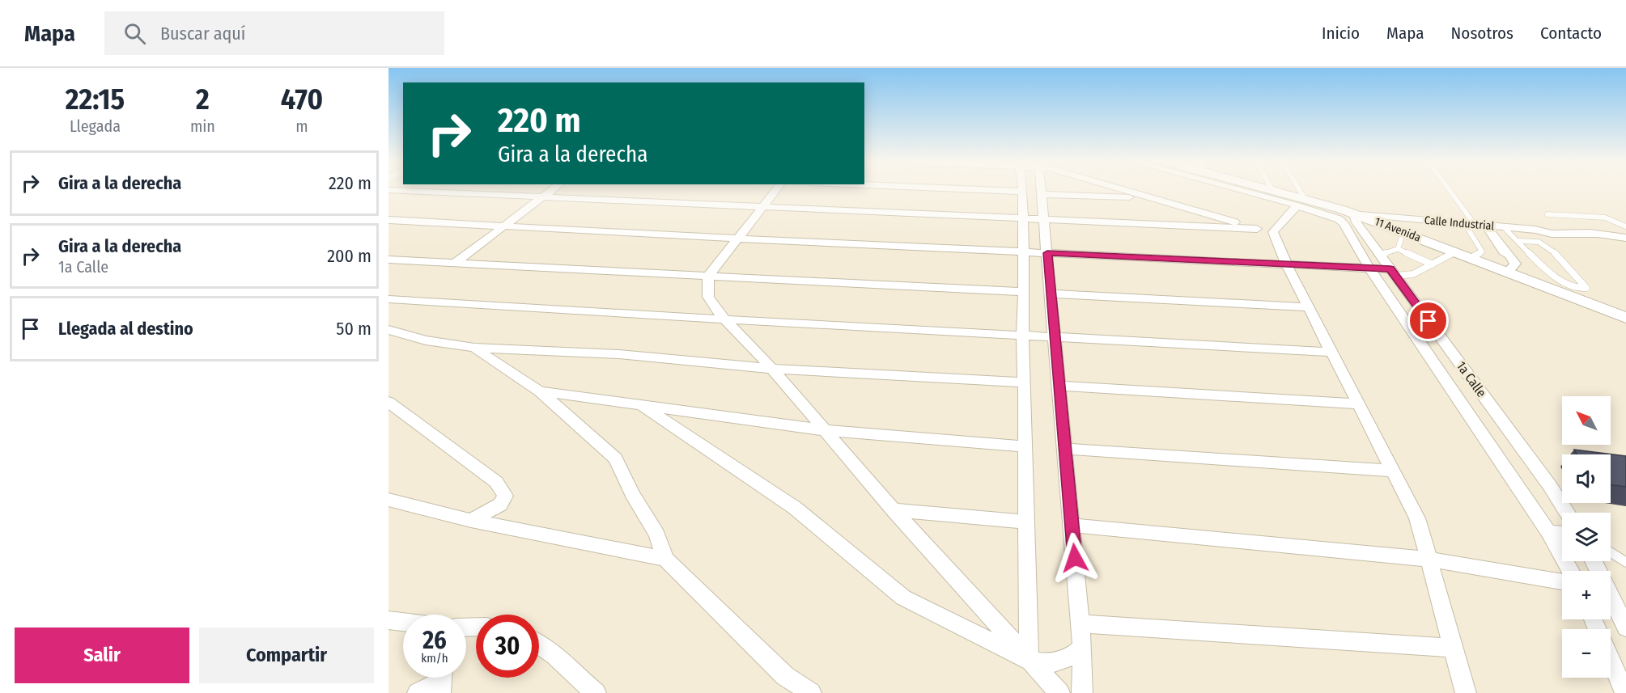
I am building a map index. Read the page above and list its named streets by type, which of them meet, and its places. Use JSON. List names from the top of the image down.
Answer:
{
  "streets": {
    "main road": ["11 Avenida"],
    "street": ["Calle Industrial", "1a Calle"]
  },
  "crossings": [
    ["Calle Industrial", "11 Avenida"],
    ["Calle Industrial", "1a Calle"],
    ["11 Avenida", "1a Calle"]
  ],
  "north": "top left",
  "page": {
    "header": "Mapa",
    "search": "Buscar aquí",
    "nav": [
      "Inicio",
      "Mapa",
      "Nosotros",
      "Contacto"
    ],
    "eta": [
      "22:15",
      "Llegada",
      "2",
      "min",
      "470",
      "m"
    ],
    "turn": ["220 m", "Gira a la derecha"],
    "list": [
      {
        "name": "Gira a la derecha",
        "value": "220 m"
      },
      {
        "name": "Gira a la derecha",
        "note": "1a Calle",
        "value": "200 m"
      },
      {
        "name": "Llegada al destino",
        "value": "50 m"
      }
    ],
    "map_buttons": ["+", "−"],
    "speed": "26 km/h",
    "limit": "30",
    "buttons": ["Salir", "Compartir"]
  }
}
